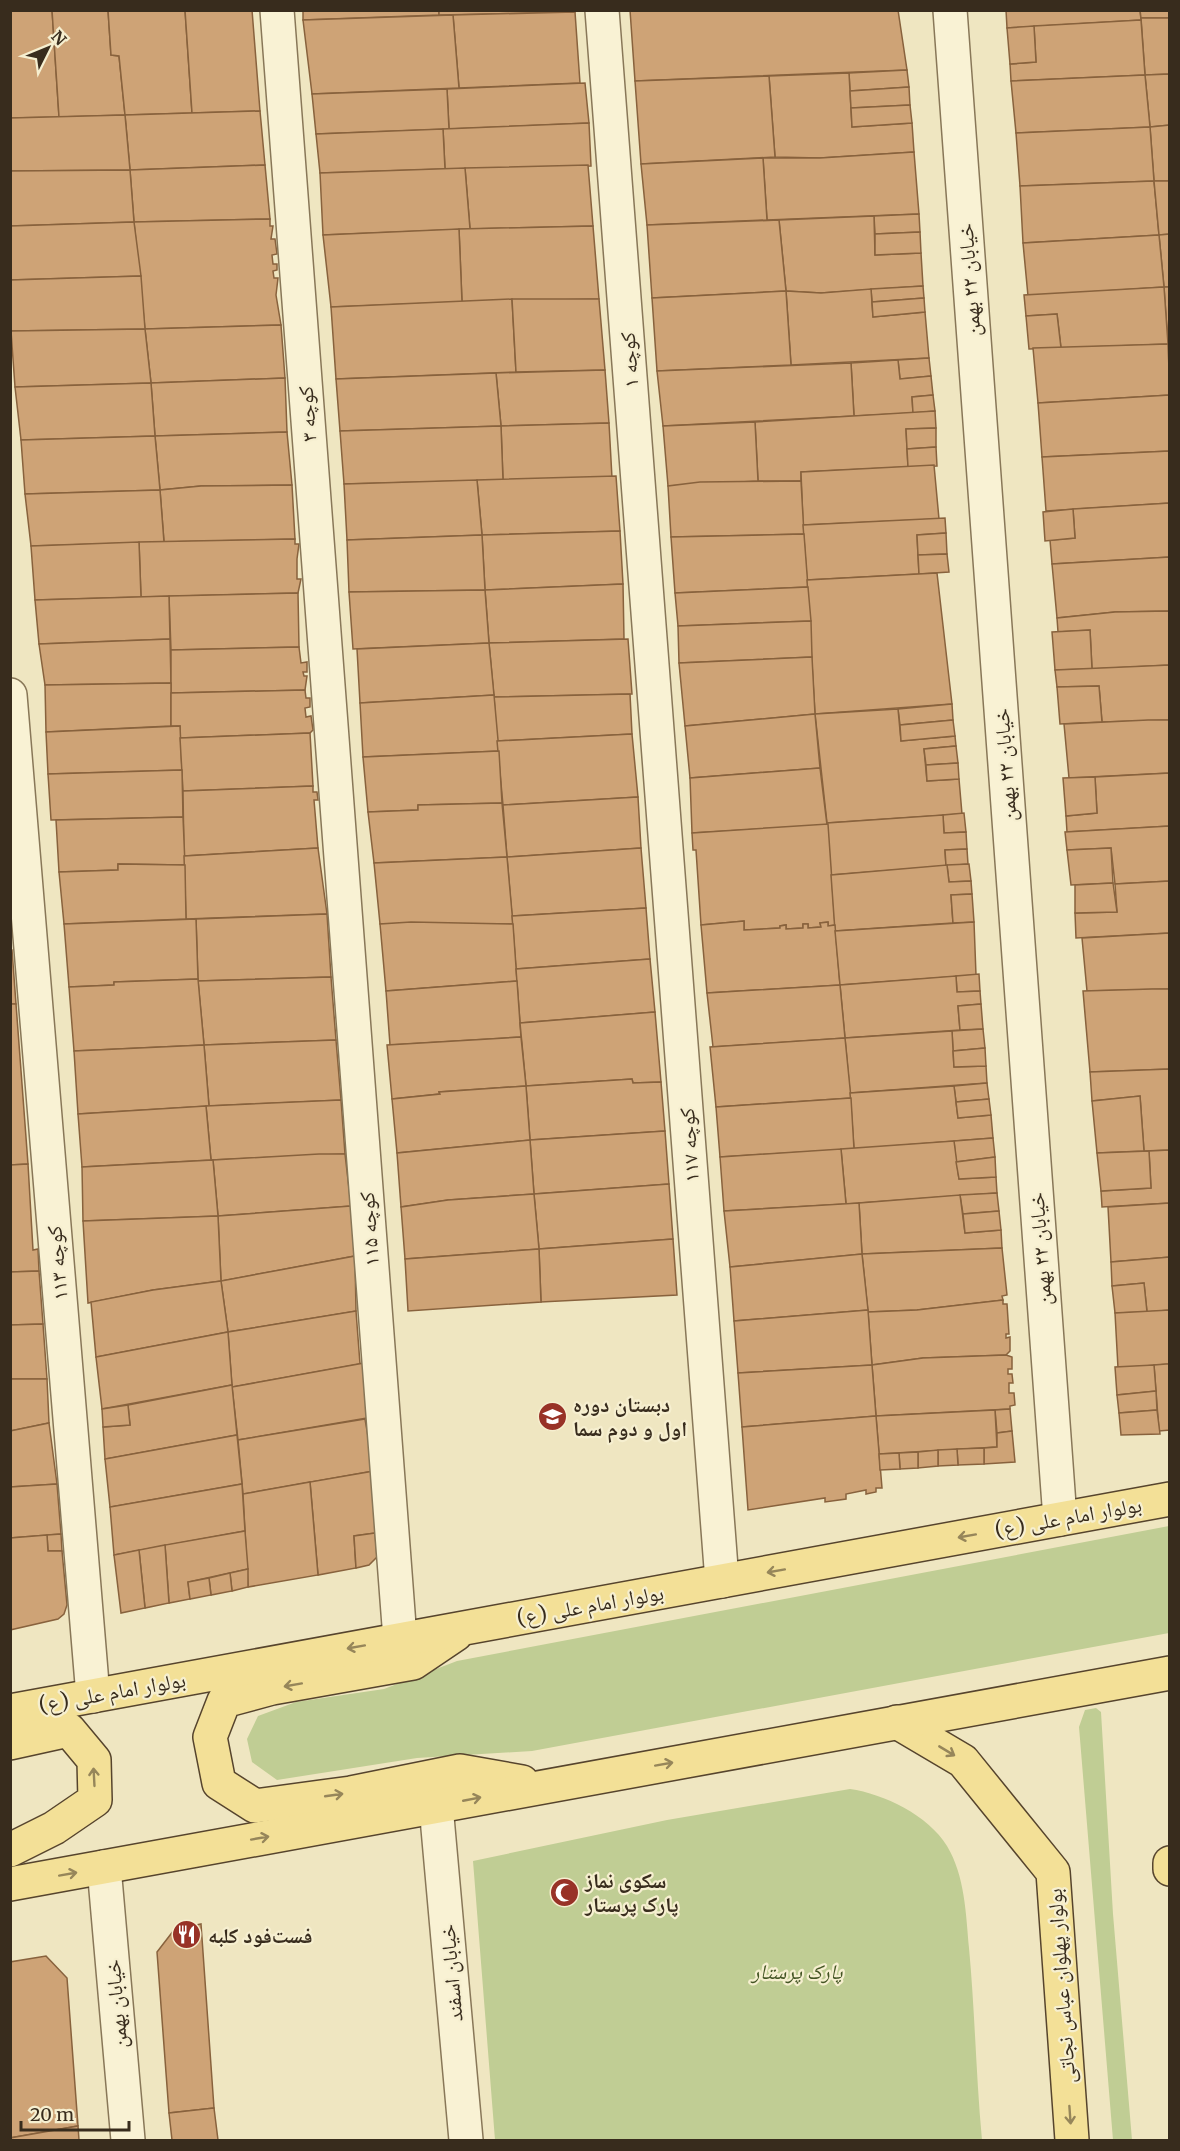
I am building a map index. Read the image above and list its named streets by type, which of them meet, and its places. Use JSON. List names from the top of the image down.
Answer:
{
  "streets": {
    "main road": ["بولوار امام علی (ع)", "بولوار پهلوان عباس نجاتی"],
    "street": [
      "خیابان ۲۲ بهمن",
      "کوچه ۱",
      "کوچه ۳",
      "کوچه ۱۱۷",
      "کوچه ۱۱۵",
      "کوچه ۱۱۳",
      "خیابان اسفند",
      "خیابان بهمن"
    ]
  },
  "crossings": [
    ["خیابان ۲۲ بهمن", "بولوار امام علی (ع)"],
    ["کوچه ۱", "کوچه ۱۱۷"],
    ["کوچه ۳", "کوچه ۱۱۵"],
    ["کوچه ۱۱۷", "بولوار امام علی (ع)"],
    ["کوچه ۱۱۵", "بولوار امام علی (ع)"],
    ["کوچه ۱۱۳", "بولوار امام علی (ع)"]
  ],
  "one_way": ["بولوار پهلوان عباس نجاتی"],
  "parks": ["پارک پرستار"],
  "places": {
    "school or university": ["دبستان دوره اول و دوم سما"],
    "mosque": ["سکوی نماز پارک پرستار"],
    "restaurant": ["فست‌فود کلبه"]
  },
  "scale_bar": "20 m",
  "north": "top right"
}
